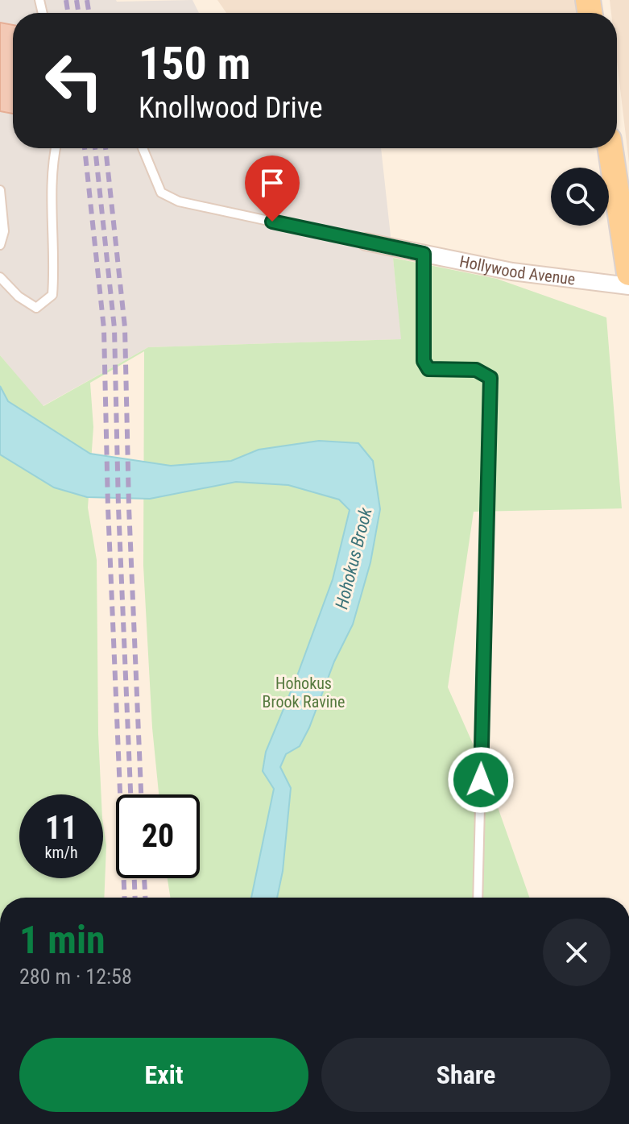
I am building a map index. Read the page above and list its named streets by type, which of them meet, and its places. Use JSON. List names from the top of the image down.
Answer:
{
  "streets": {
    "street": ["Hollywood Avenue"]
  },
  "water": ["Hohokus Brook"],
  "parks": ["Hohokus Brook Ravine"],
  "page": {
    "turn": ["150 m", "Knollwood Drive"],
    "speed": "11 km/h",
    "limit": "20",
    "heading": ["1 min", "280 m · 12:58"],
    "buttons": ["Exit", "Share"]
  }
}
